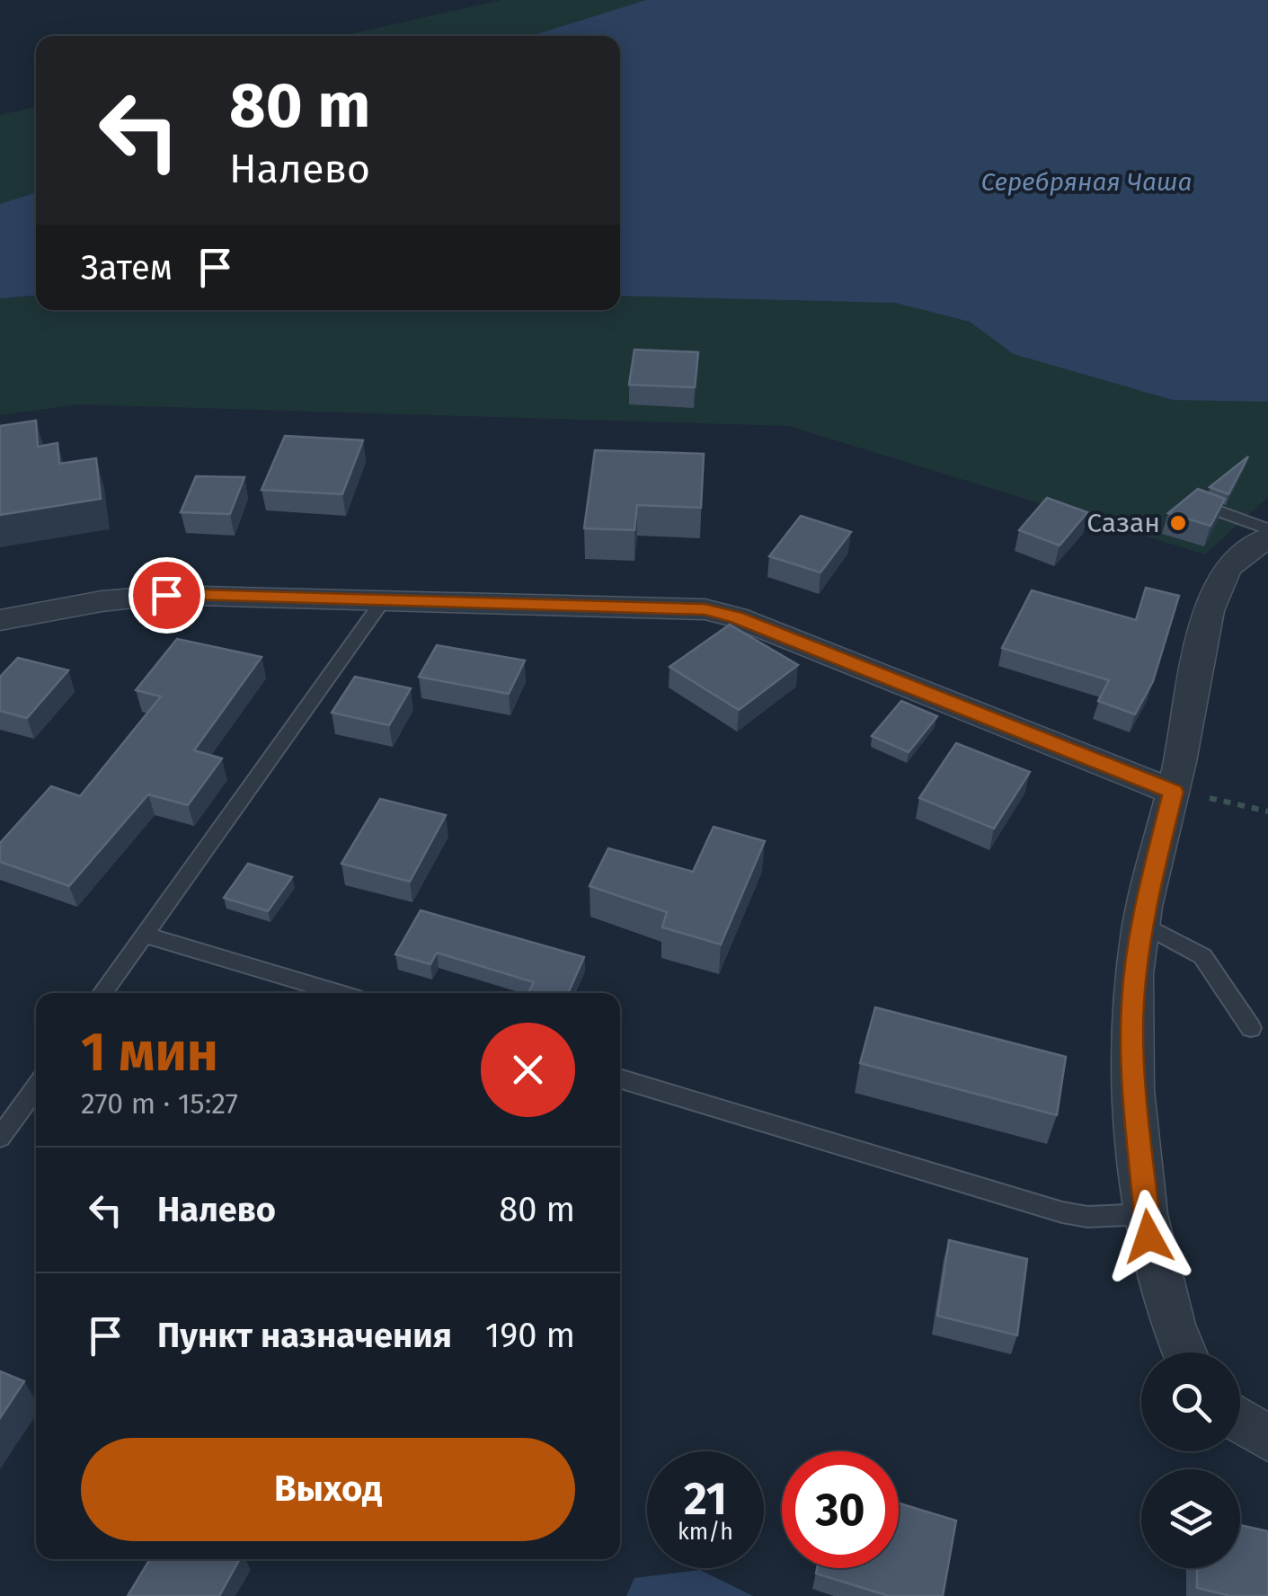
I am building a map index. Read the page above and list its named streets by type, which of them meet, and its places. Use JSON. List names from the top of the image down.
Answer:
{
  "water": ["Серебряная Чаша"],
  "places": ["Сазан"],
  "page": {
    "turn": ["80 m", "Налево"],
    "then": "Затем",
    "heading": ["1 мин", "270 m · 15:27"],
    "list": [
      {
        "name": "Налево",
        "value": "80 m"
      },
      {
        "name": "Пункт назначения",
        "value": "190 m"
      }
    ],
    "buttons": "Выход",
    "speed": "21 km/h",
    "limit": "30"
  }
}
